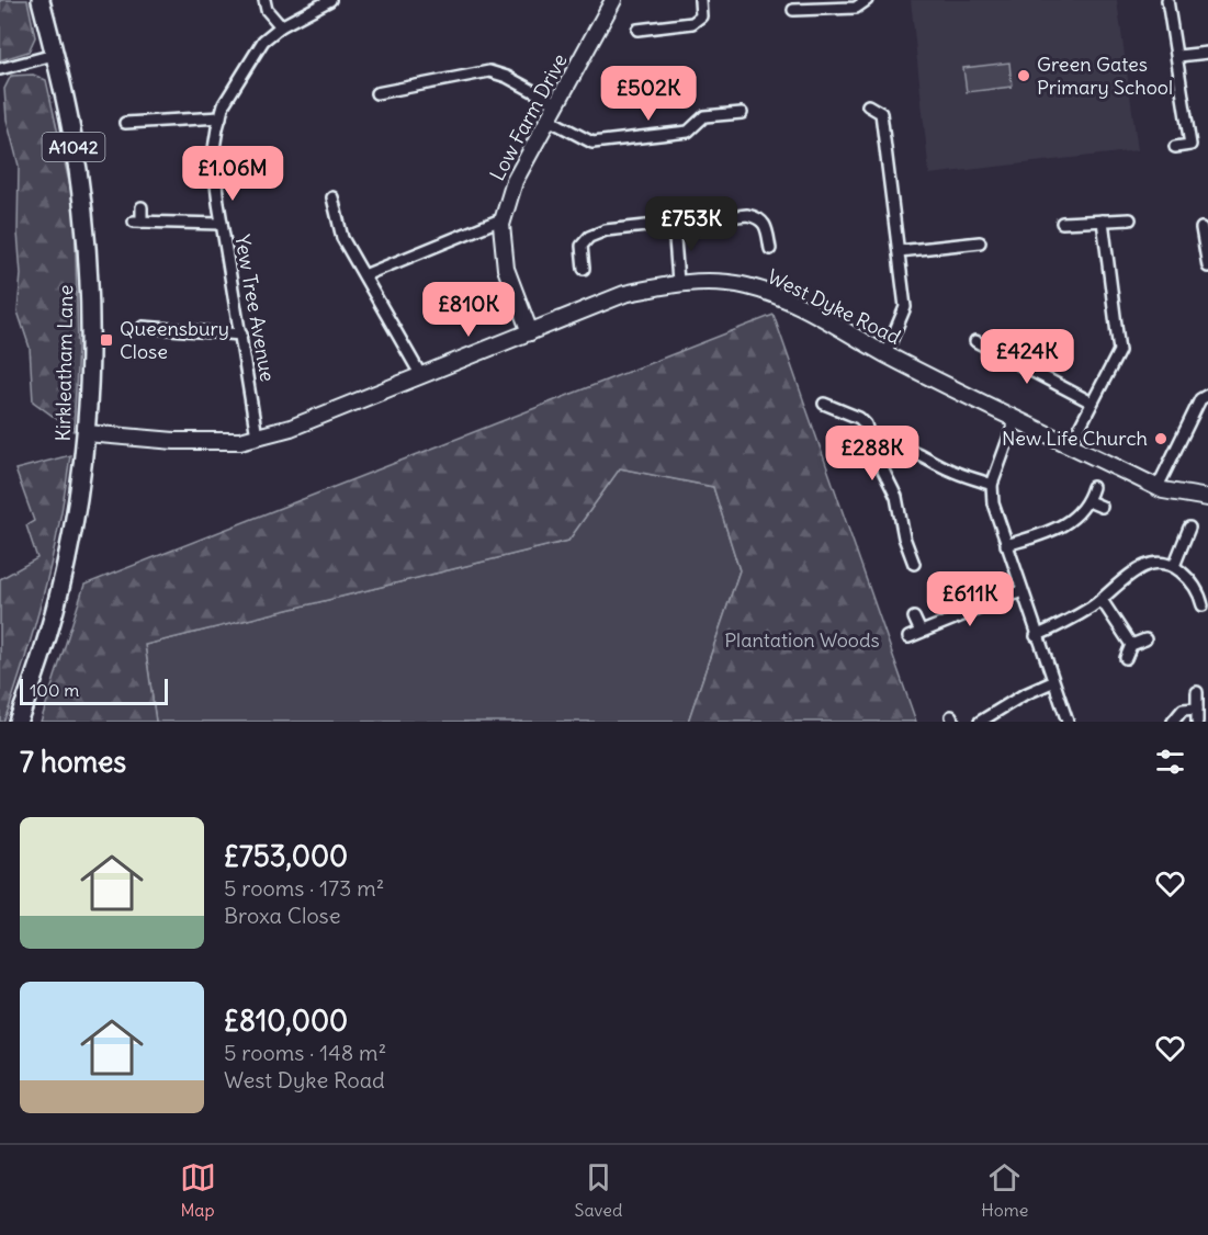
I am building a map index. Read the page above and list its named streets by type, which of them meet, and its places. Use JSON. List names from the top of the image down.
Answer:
{
  "streets": {
    "main road": ["A1042", "Kirkleatham Lane"],
    "street": ["Low Farm Drive", "West Dyke Road", "Yew Tree Avenue"]
  },
  "crossings": [
    ["Low Farm Drive", "West Dyke Road"],
    ["West Dyke Road", "Yew Tree Avenue"],
    ["West Dyke Road", "Kirkleatham Lane"]
  ],
  "parks": ["Plantation Woods"],
  "places": {
    "other": ["Green Gates Primary School", "New Life Church"],
    "transit": ["Queensbury Close"]
  },
  "scale_bar": "100 m",
  "page": {
    "price": [
      "£502K",
      "£1.06M",
      "£753K",
      "£810K",
      "£424K",
      "£288K",
      "£611K"
    ],
    "scale": "100 m",
    "heading": "7 homes",
    "list": [
      {
        "name": "£753,000",
        "note": "5 rooms · 173 m² · Broxa Close"
      },
      {
        "name": "£810,000",
        "note": "5 rooms · 148 m² · West Dyke Road"
      }
    ],
    "tabs": ["Map", "Saved", "Home"]
  }
}
